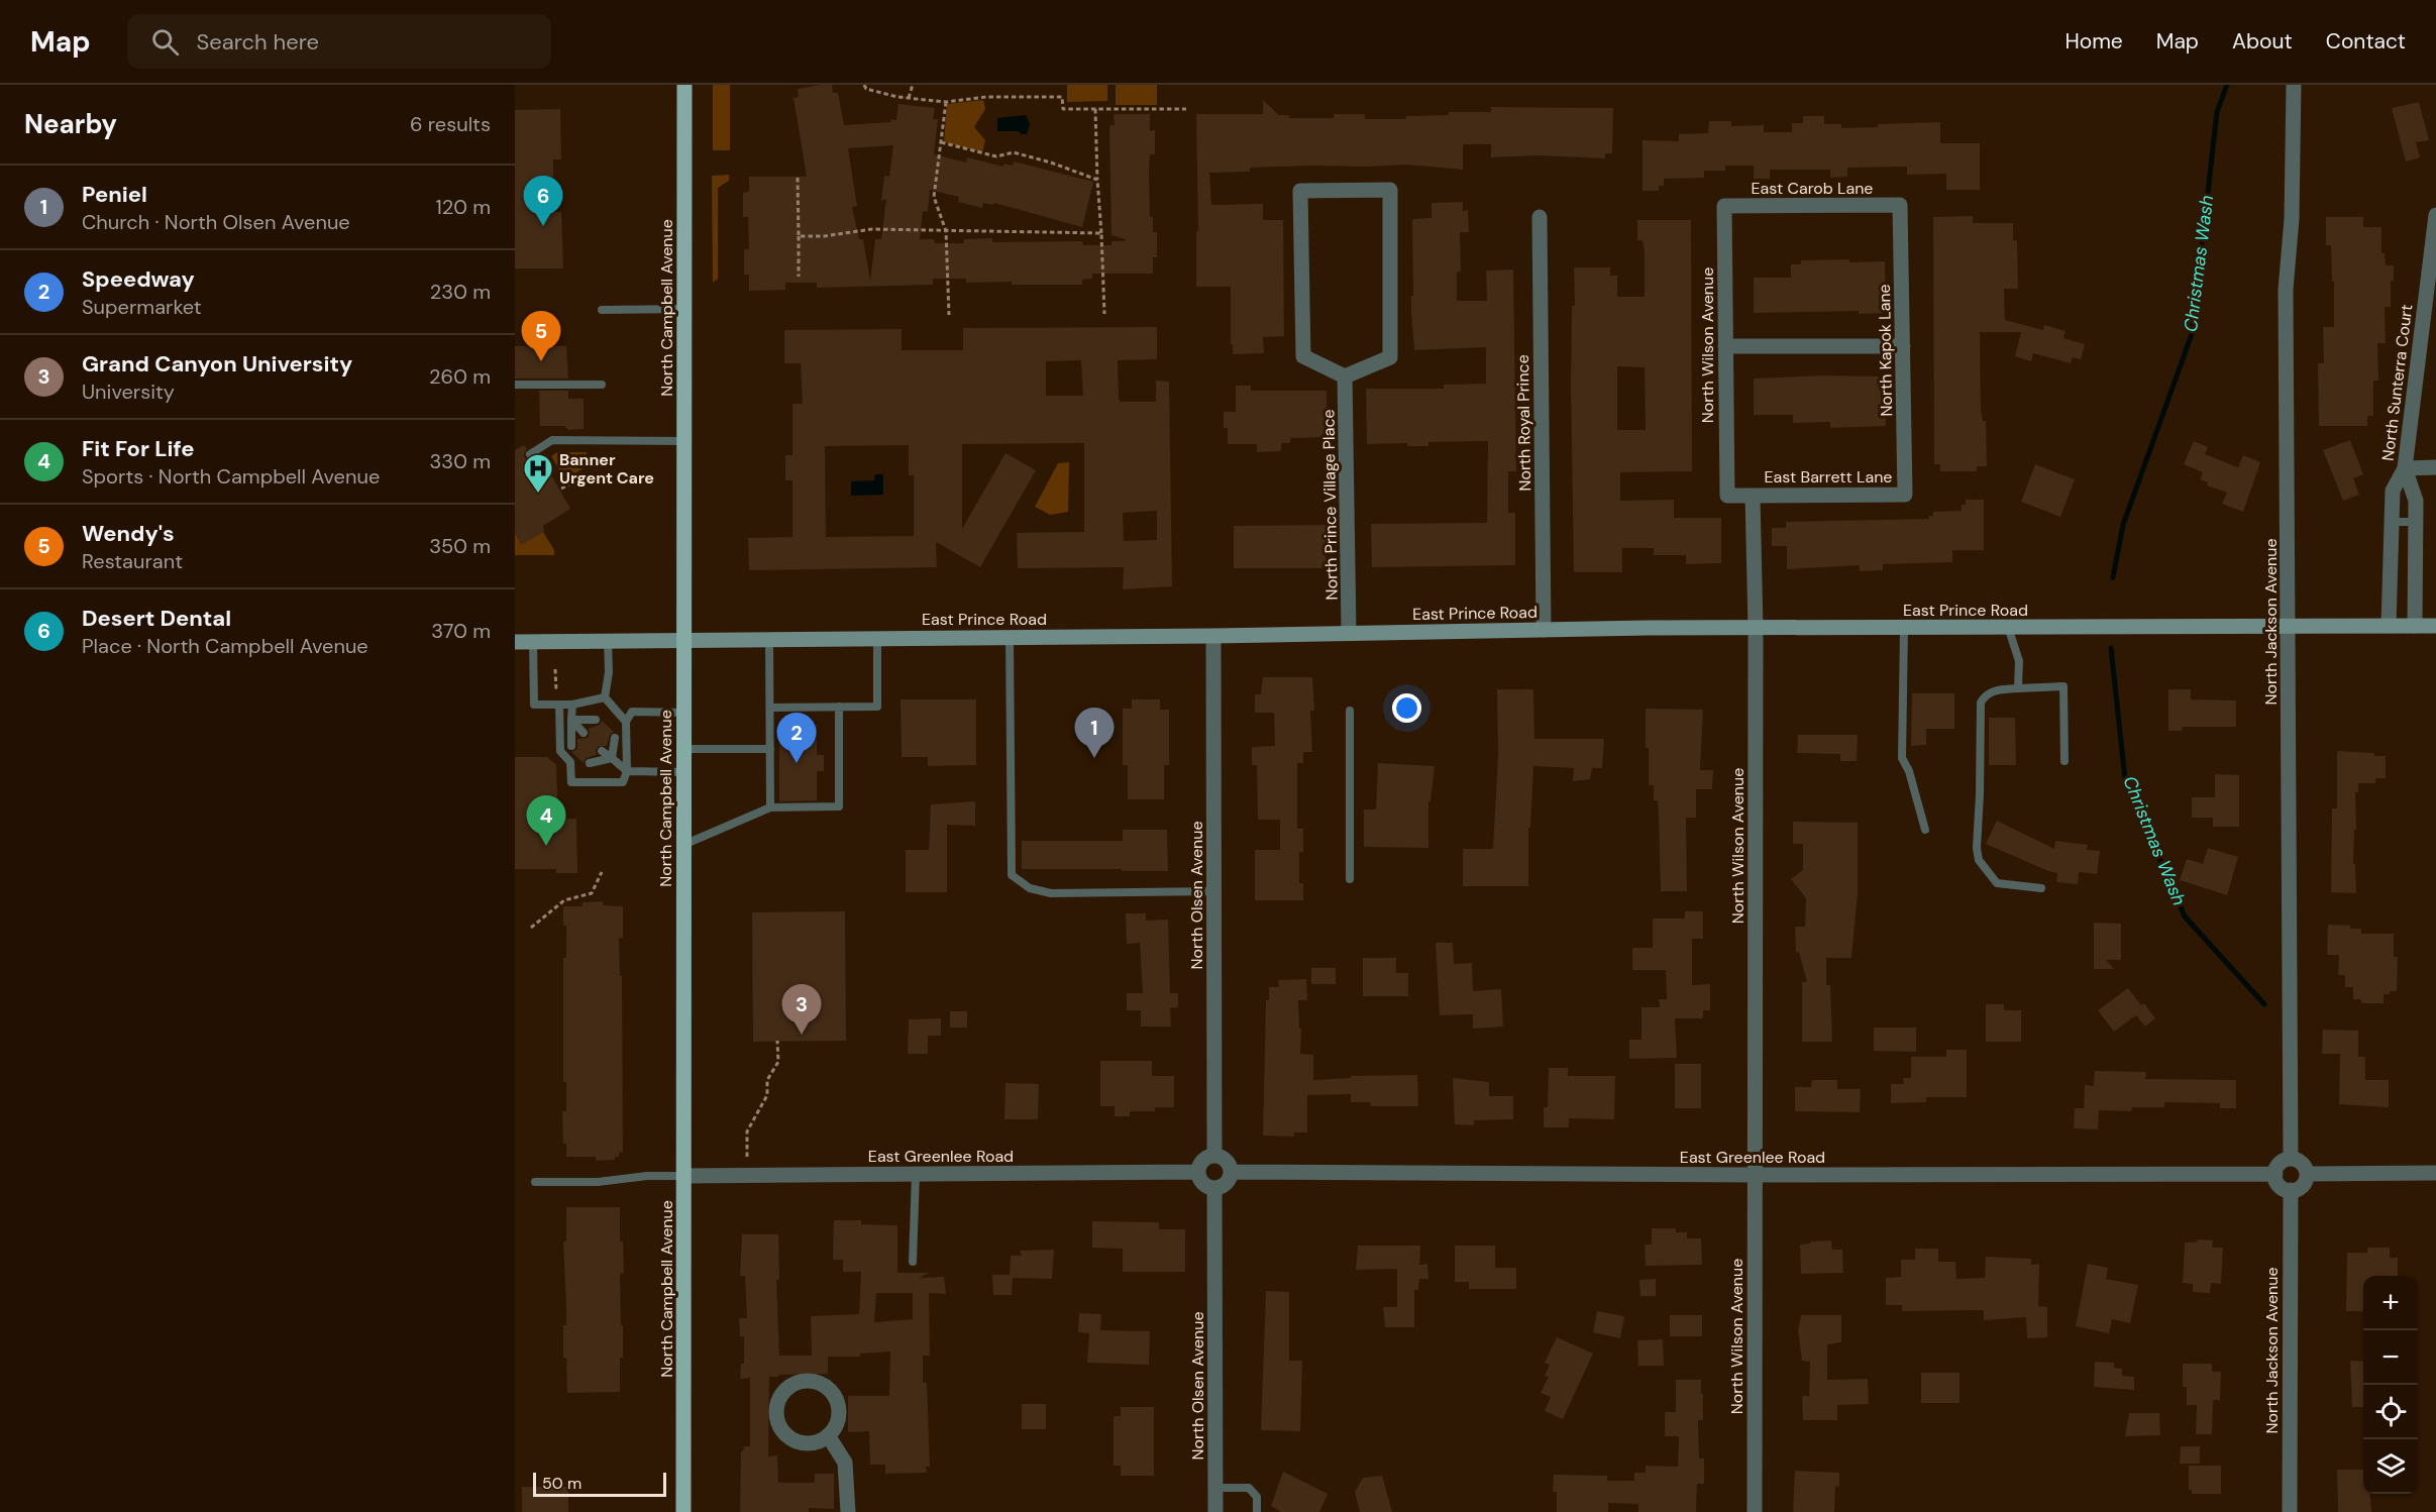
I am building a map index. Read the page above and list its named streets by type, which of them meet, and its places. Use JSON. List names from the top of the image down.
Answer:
{
  "streets": {
    "main road": ["North Campbell Avenue", "East Prince Road"],
    "street": [
      "East Carob Lane",
      "North Wilson Avenue",
      "North Kapok Lane",
      "North Sunterra Court",
      "North Royal Prince",
      "East Barrett Lane",
      "North Prince Village Place",
      "North Jackson Avenue",
      "North Olsen Avenue",
      "East Greenlee Road"
    ]
  },
  "crossings": [
    ["East Carob Lane", "North Wilson Avenue"],
    ["East Carob Lane", "North Kapok Lane"],
    ["North Campbell Avenue", "East Prince Road"],
    ["North Campbell Avenue", "East Greenlee Road"],
    ["North Wilson Avenue", "East Barrett Lane"],
    ["North Wilson Avenue", "East Prince Road"],
    ["North Wilson Avenue", "East Greenlee Road"],
    ["North Kapok Lane", "East Barrett Lane"],
    ["North Sunterra Court", "East Prince Road"],
    ["North Royal Prince", "East Prince Road"],
    ["North Prince Village Place", "East Prince Road"],
    ["East Prince Road", "North Jackson Avenue"],
    ["East Prince Road", "North Olsen Avenue"],
    ["North Jackson Avenue", "East Greenlee Road"],
    ["North Olsen Avenue", "East Greenlee Road"]
  ],
  "water": ["Christmas Wash"],
  "places": {
    "hospital": ["Banner Urgent Care"]
  },
  "scale_bar": "50 m",
  "page": {
    "header": "Map",
    "search": "Search here",
    "nav": [
      "Home",
      "Map",
      "About",
      "Contact"
    ],
    "heading": ["Nearby", "6 results"],
    "list": [
      {
        "mark": "1",
        "name": "Peniel",
        "note": "Church · North Olsen Avenue",
        "value": "120 m"
      },
      {
        "mark": "2",
        "name": "Speedway",
        "note": "Supermarket",
        "value": "230 m"
      },
      {
        "mark": "3",
        "name": "Grand Canyon University",
        "note": "University",
        "value": "260 m"
      },
      {
        "mark": "4",
        "name": "Fit For Life",
        "note": "Sports · North Campbell Avenue",
        "value": "330 m"
      },
      {
        "mark": "5",
        "name": "Wendy's",
        "note": "Restaurant",
        "value": "350 m"
      },
      {
        "mark": "6",
        "name": "Desert Dental",
        "note": "Place · North Campbell Avenue",
        "value": "370 m"
      }
    ],
    "pins": [
      "6",
      "5",
      "1",
      "2",
      "4",
      "3"
    ],
    "map_buttons": ["+", "−"],
    "scale": "50 m"
  }
}
